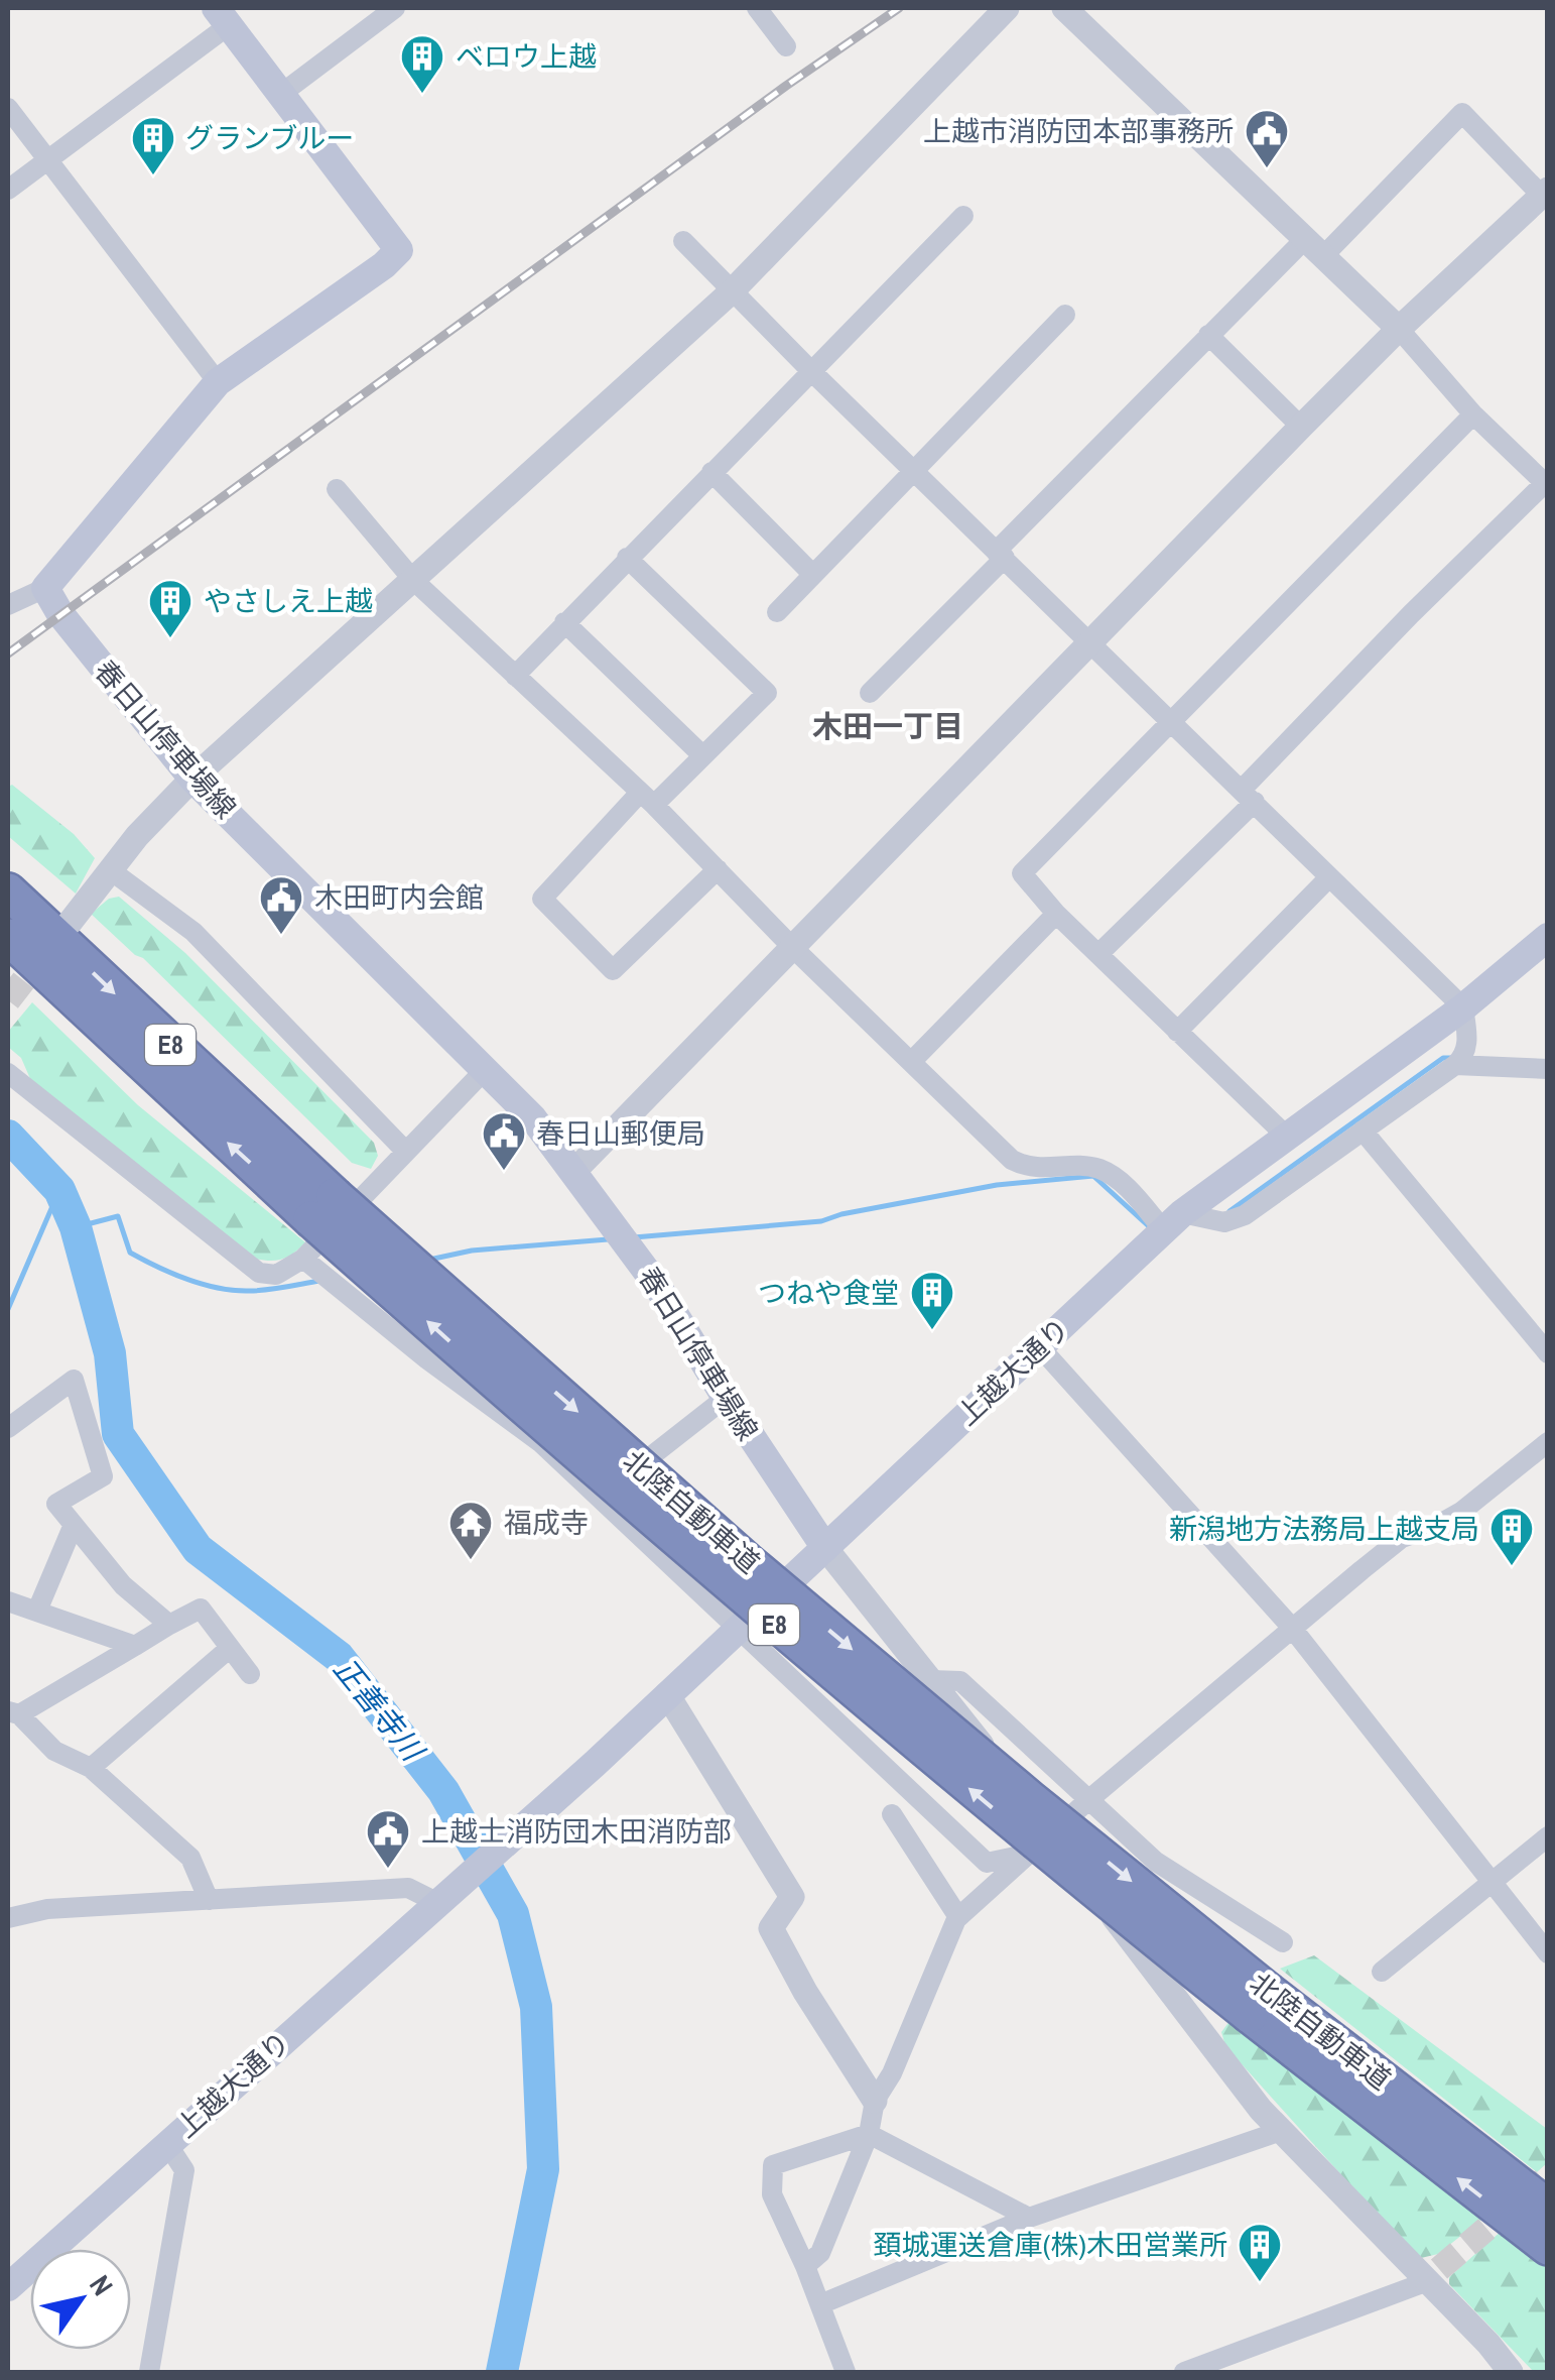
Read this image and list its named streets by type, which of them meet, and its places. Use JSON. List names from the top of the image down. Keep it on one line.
{"streets":{"highway":["E8","北陸自動車道"],"main road":["春日山停車場線","上越大通り"]},"crossings":[["春日山停車場線","上越大通り"]],"districts":["木田一丁目"],"water":["正善寺川"],"places":{"building":["ベロウ上越","グランブルー","やさしえ上越","つねや食堂","新潟地方法務局上越支局","頚城運送倉庫(株)木田営業所"],"public building":["上越市消防団本部事務所","木田町内会館","春日山郵便局","上越士消防団木田消防部"],"temple":["福成寺"]},"north":"top right"}
